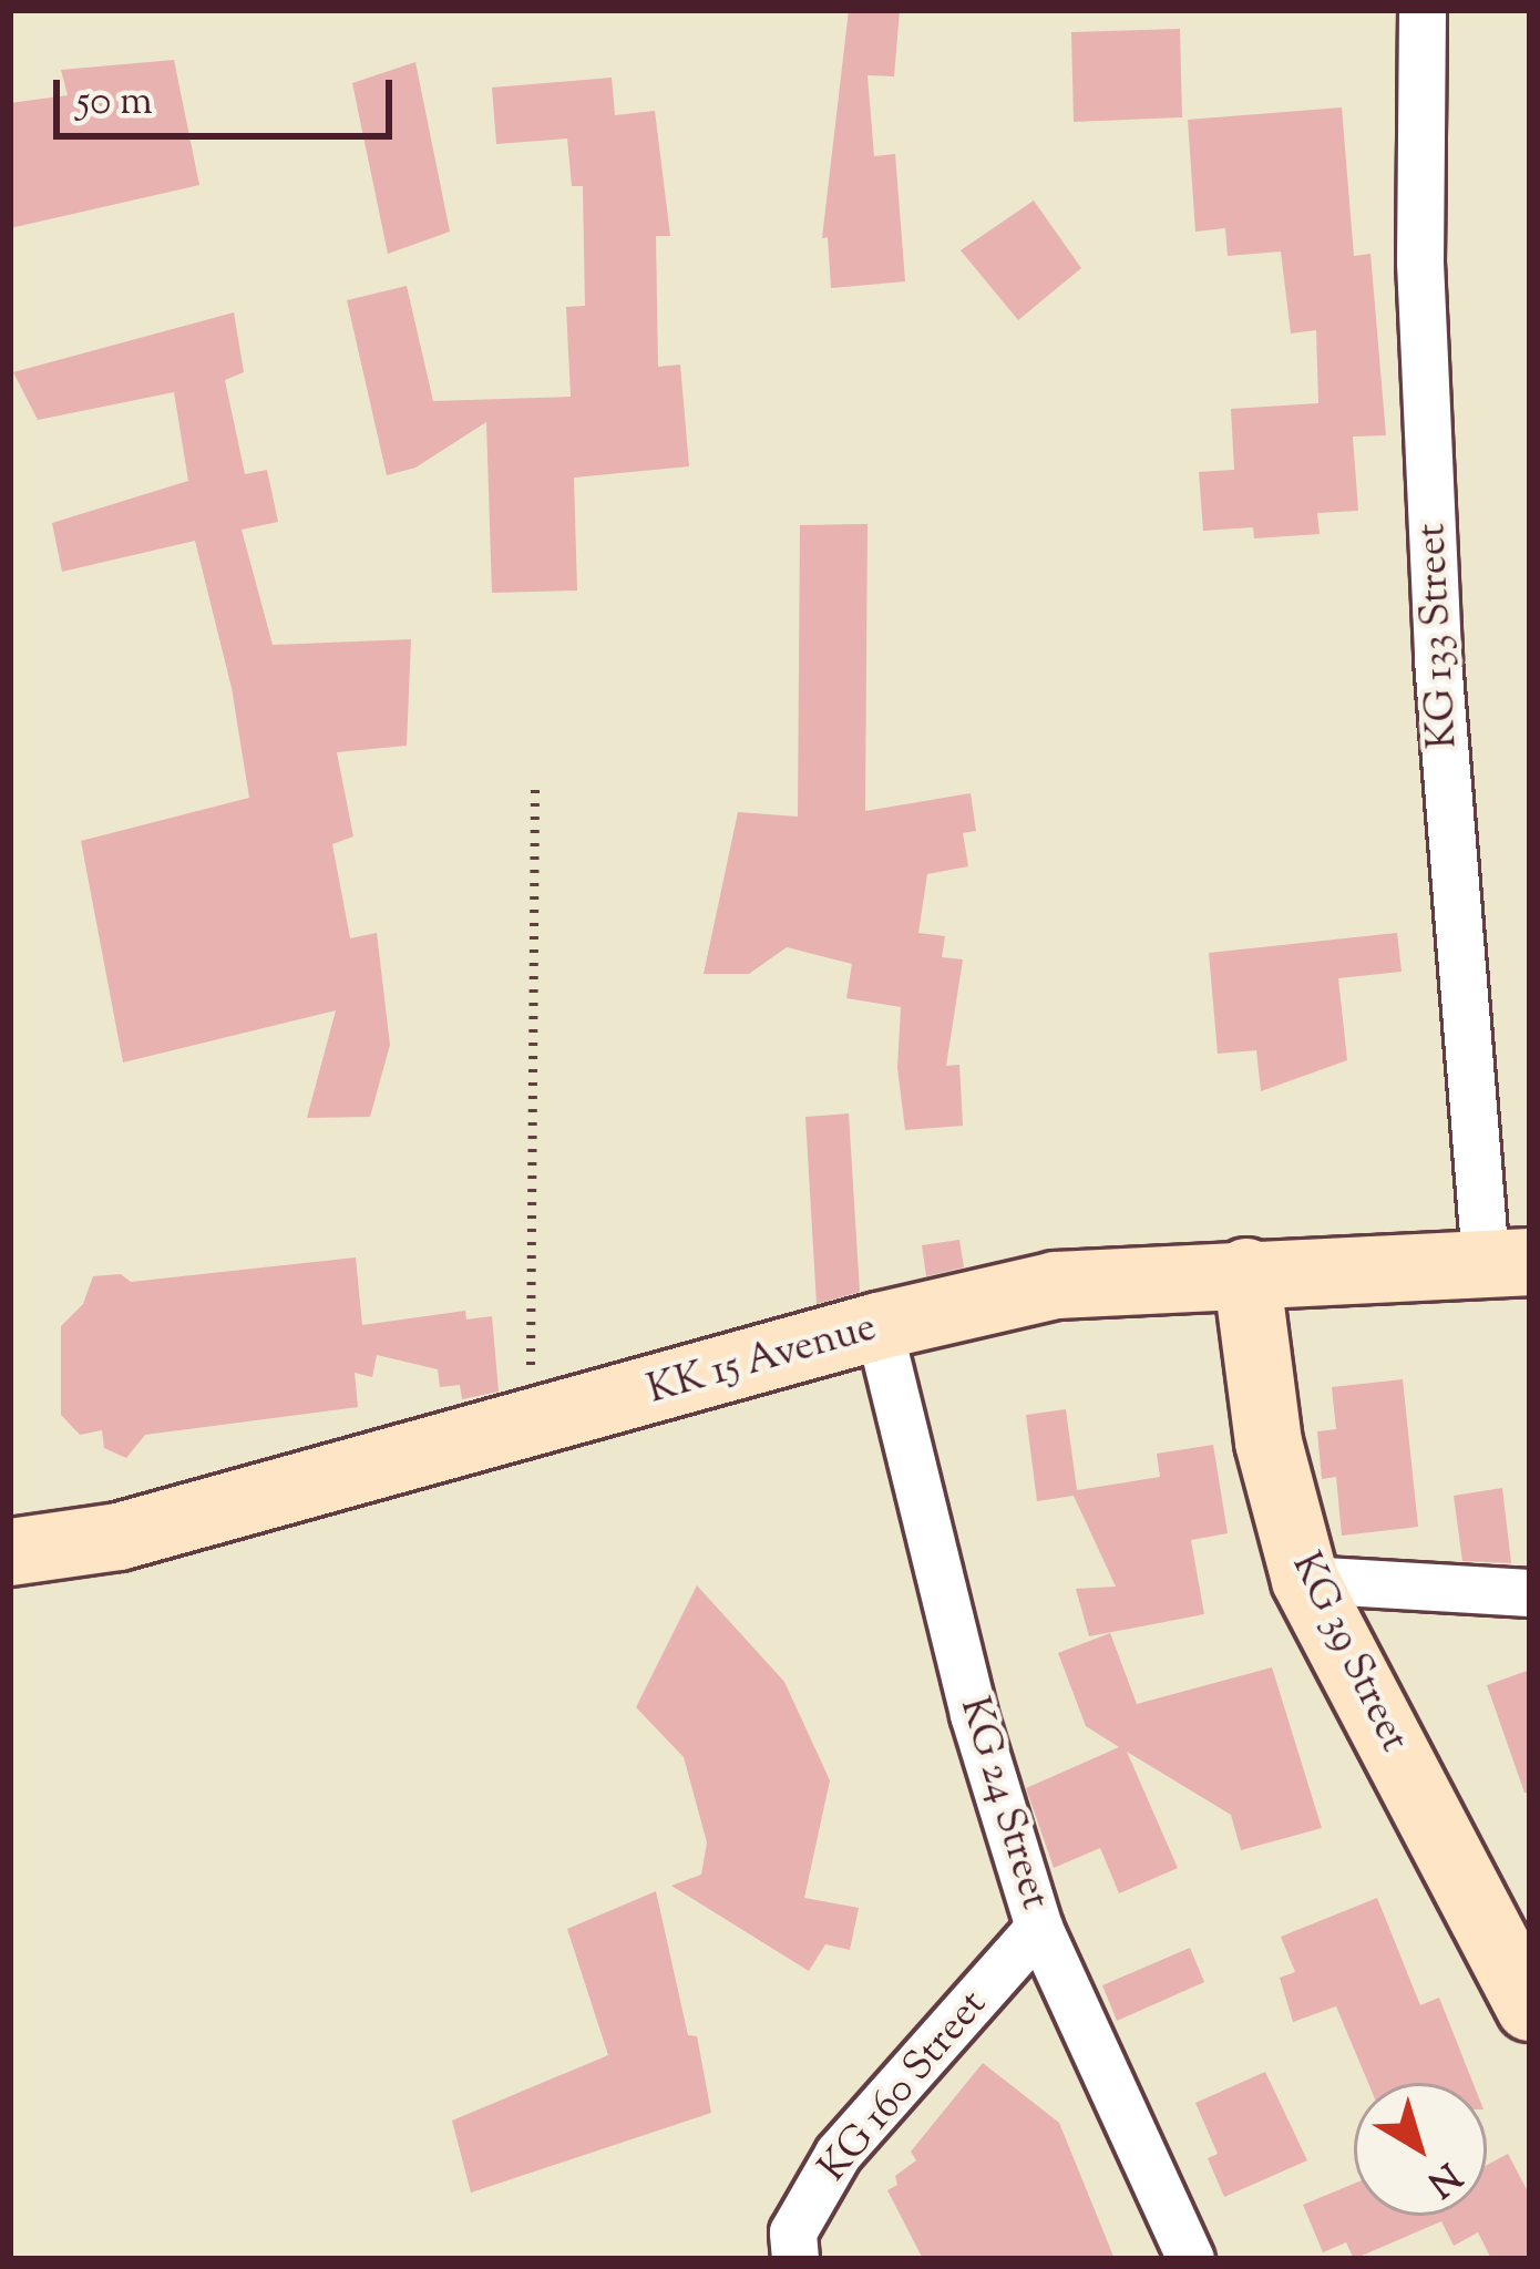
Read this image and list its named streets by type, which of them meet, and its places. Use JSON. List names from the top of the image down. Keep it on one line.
{"streets":{"street":["KG 133 Street","KK 15 Avenue","KG 39 Street","KG 24 Street","KG 160 Street"]},"crossings":[["KG 133 Street","KK 15 Avenue"],["KK 15 Avenue","KG 39 Street"],["KK 15 Avenue","KG 24 Street"],["KG 24 Street","KG 160 Street"]],"scale_bar":"50 m","north":"bottom right"}
